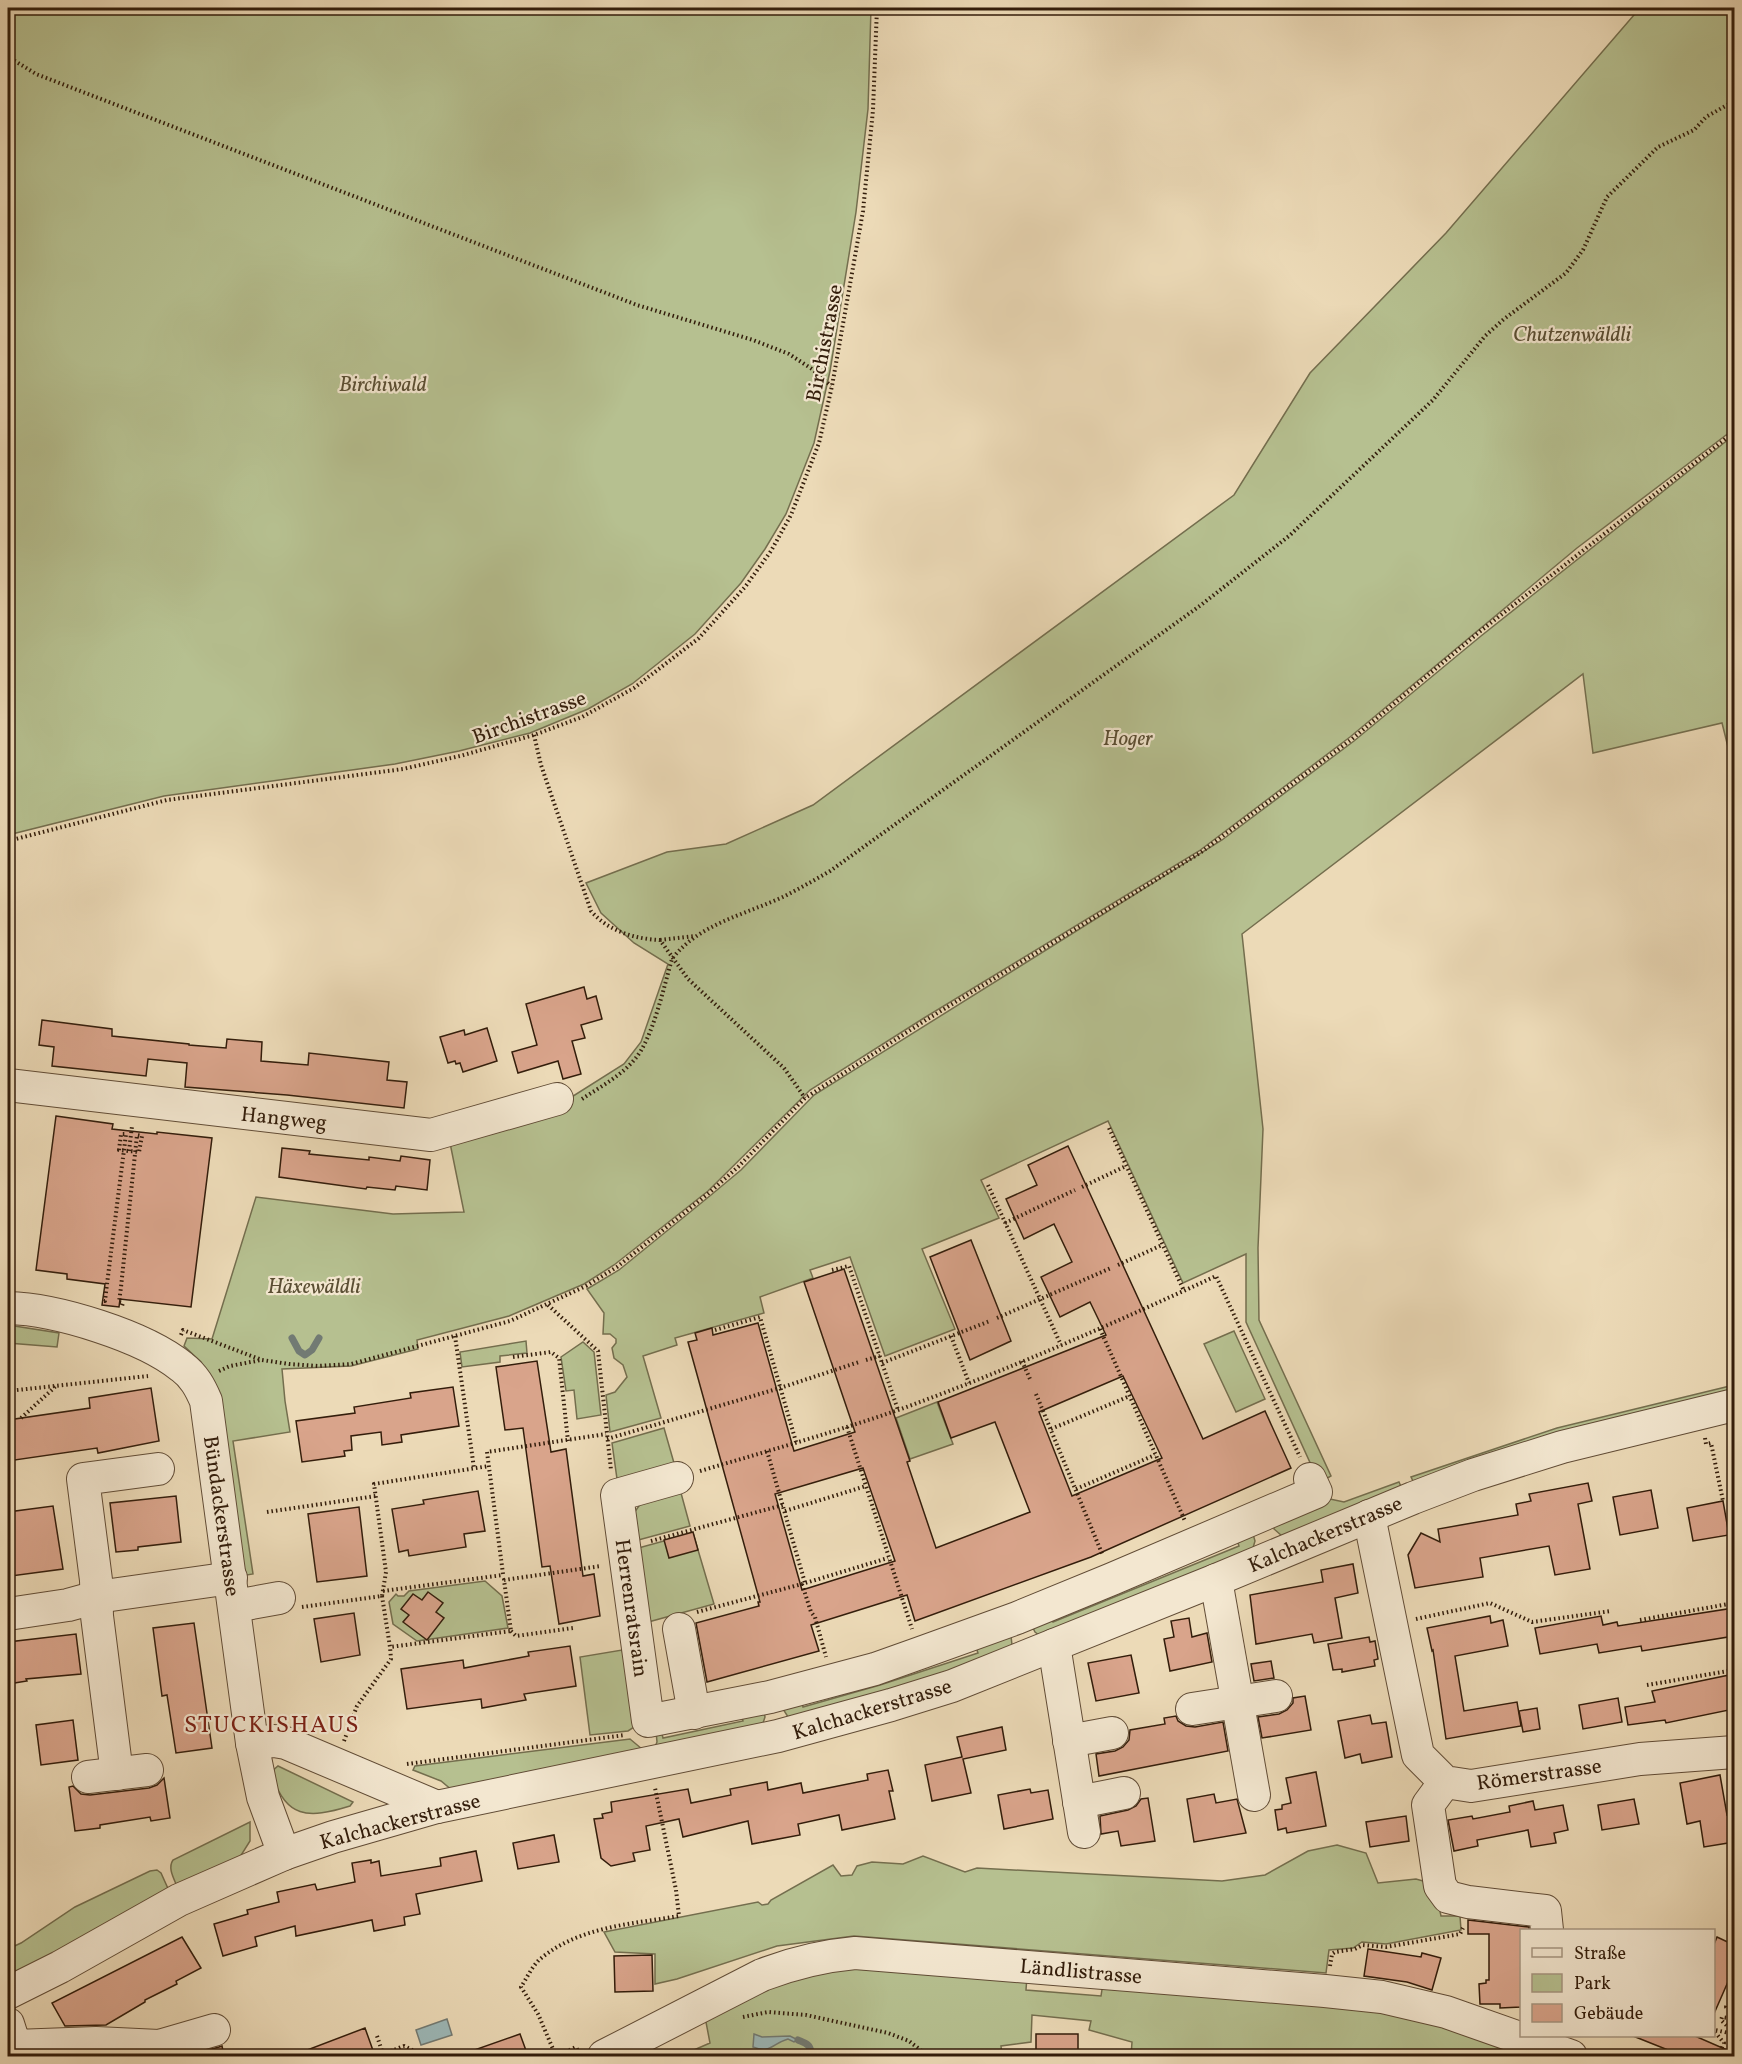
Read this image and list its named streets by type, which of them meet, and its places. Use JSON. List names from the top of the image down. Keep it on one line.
{"streets":{"street":["Hangweg","Bündackerstrasse","Kalchackerstrasse","Herrenratsrain","Römerstrasse","Ländlistrasse"],"path":["Birchistrasse"]},"crossings":[["Bündackerstrasse","Kalchackerstrasse"],["Kalchackerstrasse","Römerstrasse"]],"districts":["STUCKISHAUS"],"parks":["Chutzenwäldli","Birchiwald","Hoger","Häxewäldli"],"legend":["Straße","Park","Gebäude"]}
